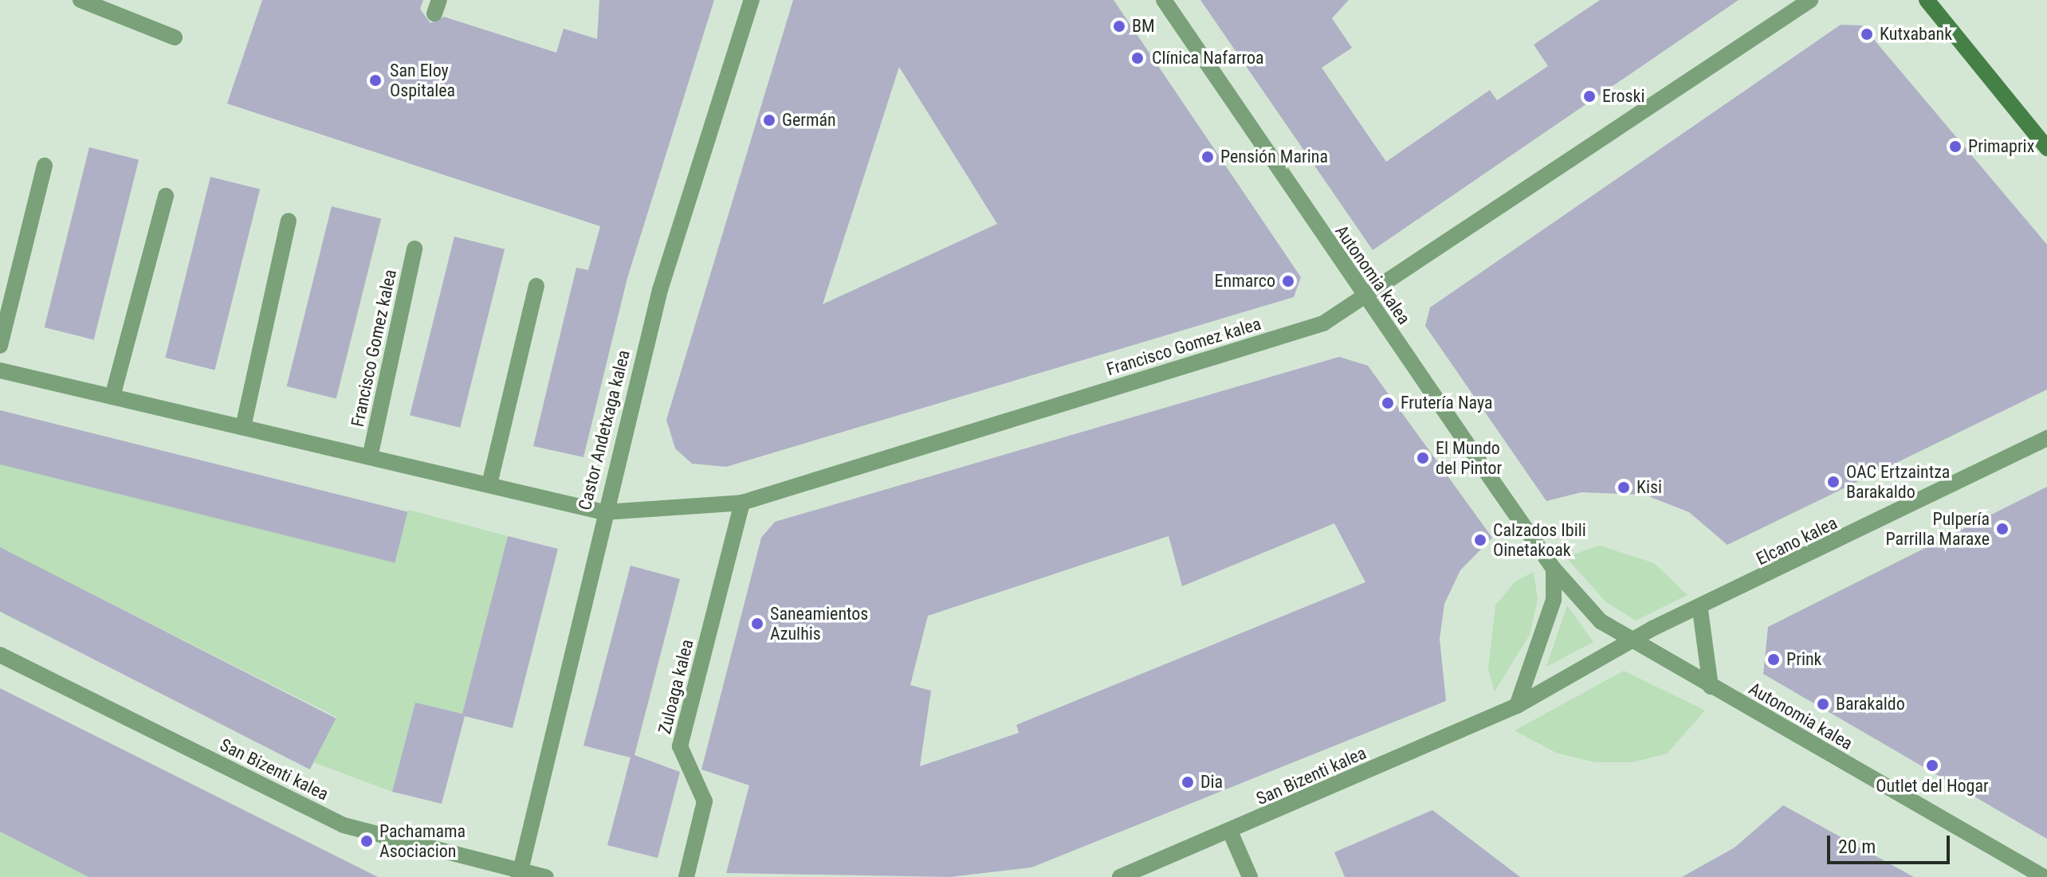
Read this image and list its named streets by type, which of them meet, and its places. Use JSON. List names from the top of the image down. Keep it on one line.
{"streets":{"street":["Autonomia kalea","Francisco Gomez kalea","Castor Andetxaga kalea","Elcano kalea","Zuloaga kalea","San Bizenti kalea"]},"crossings":[["Autonomia kalea","Francisco Gomez kalea"],["Autonomia kalea","Elcano kalea"],["Francisco Gomez kalea","Castor Andetxaga kalea"],["Francisco Gomez kalea","Zuloaga kalea"],["Castor Andetxaga kalea","San Bizenti kalea"],["Elcano kalea","San Bizenti kalea"]],"places":["BM","Kutxabank","Clínica Nafarroa","San Eloy Ospitalea","Eroski","Germán","Primaprix","Pensión Marina","Enmarco","Frutería Naya","El Mundo del Pintor","OAC Ertzaintza Barakaldo","Kisi","Pulpería Parrilla Maraxe","Calzados Ibili Oinetakoak","Saneamientos Azulhis","Prink","Barakaldo","Outlet del Hogar","Dia","Pachamama Asociacion"],"scale_bar":"20 m"}
